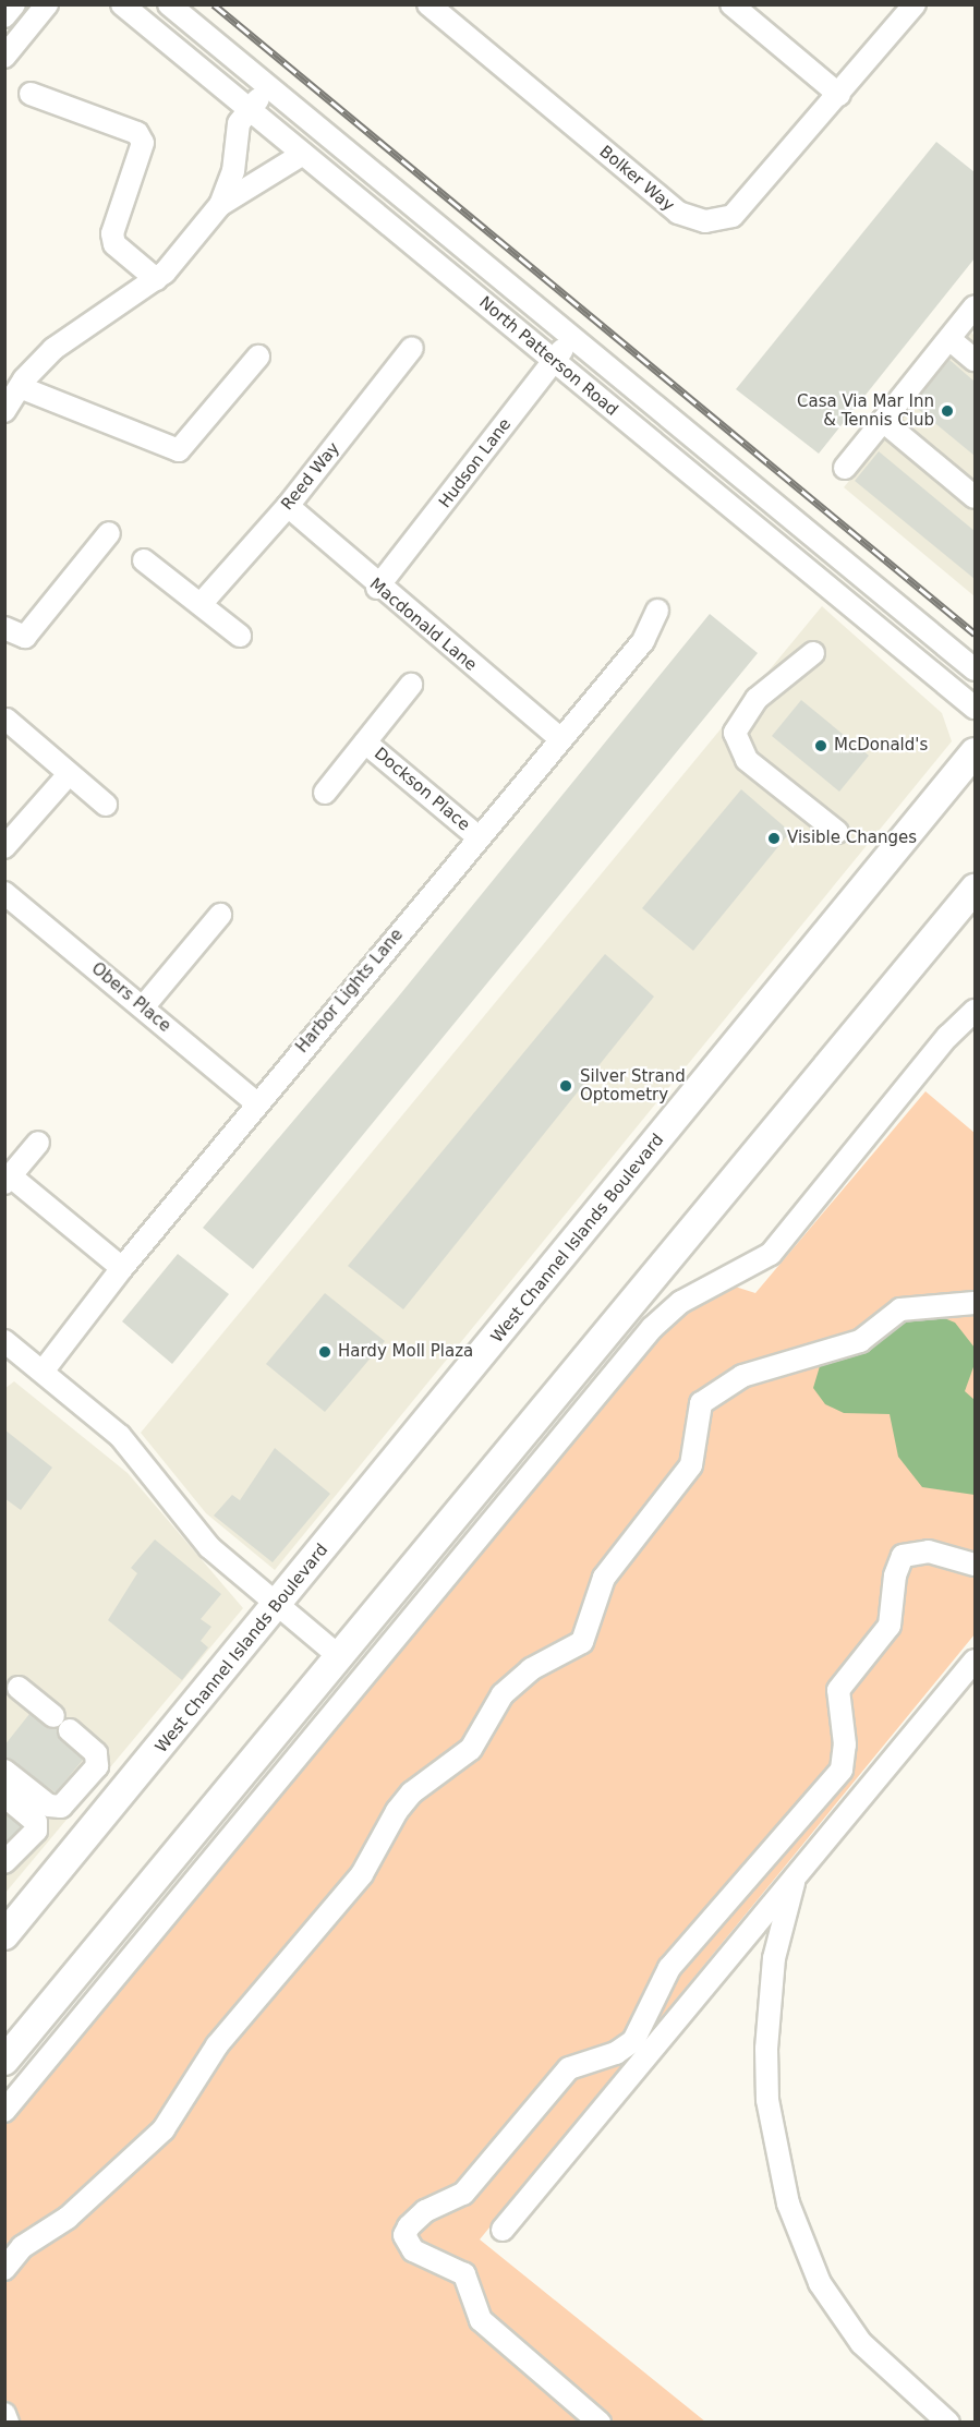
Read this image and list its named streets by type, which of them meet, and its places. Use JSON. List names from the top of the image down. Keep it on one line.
{"streets":{"main road":["West Channel Islands Boulevard"],"street":["Bolker Way","North Patterson Road","Hudson Lane","Reed Way","Macdonald Lane","Dockson Place","Harbor Lights Lane","Obers Place"]},"crossings":[["North Patterson Road","Hudson Lane"],["Hudson Lane","Macdonald Lane"],["Reed Way","Macdonald Lane"],["Macdonald Lane","Harbor Lights Lane"],["Dockson Place","Harbor Lights Lane"],["Harbor Lights Lane","Obers Place"]],"places":["Casa Via Mar Inn & Tennis Club","McDonald's","Visible Changes","Silver Strand Optometry","Hardy Moll Plaza"]}
